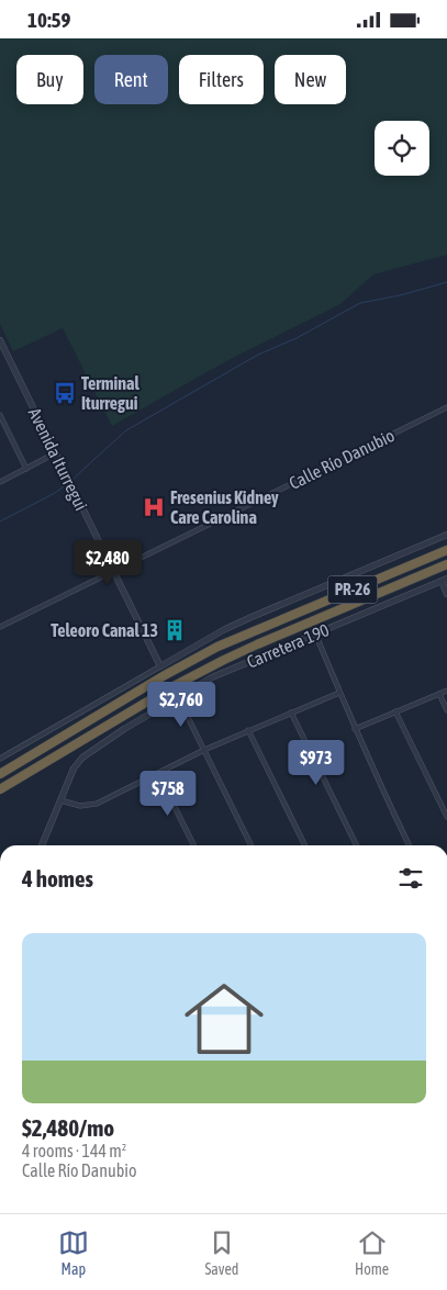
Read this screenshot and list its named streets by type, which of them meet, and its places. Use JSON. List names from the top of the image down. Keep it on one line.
{"streets":{"highway":["PR-26"],"street":["Avenida Iturregui","Calle Río Danubio","Carretera 190"]},"crossings":[["Avenida Iturregui","Calle Río Danubio"]],"places":{"bus stop":["Terminal Iturregui"],"hospital":["Fresenius Kidney Care Carolina"],"building":["Teleoro Canal 13"]},"page":{"status":"10:59","chip":["Buy","Rent","Filters","New"],"price":["$2,480","$2,760","$973","$758"],"heading":"4 homes","list":[{"name":"$2,480/mo","note":"4 rooms · 144 m² · Calle Río Danubio"}],"tabs":["Map","Saved","Home"]}}
